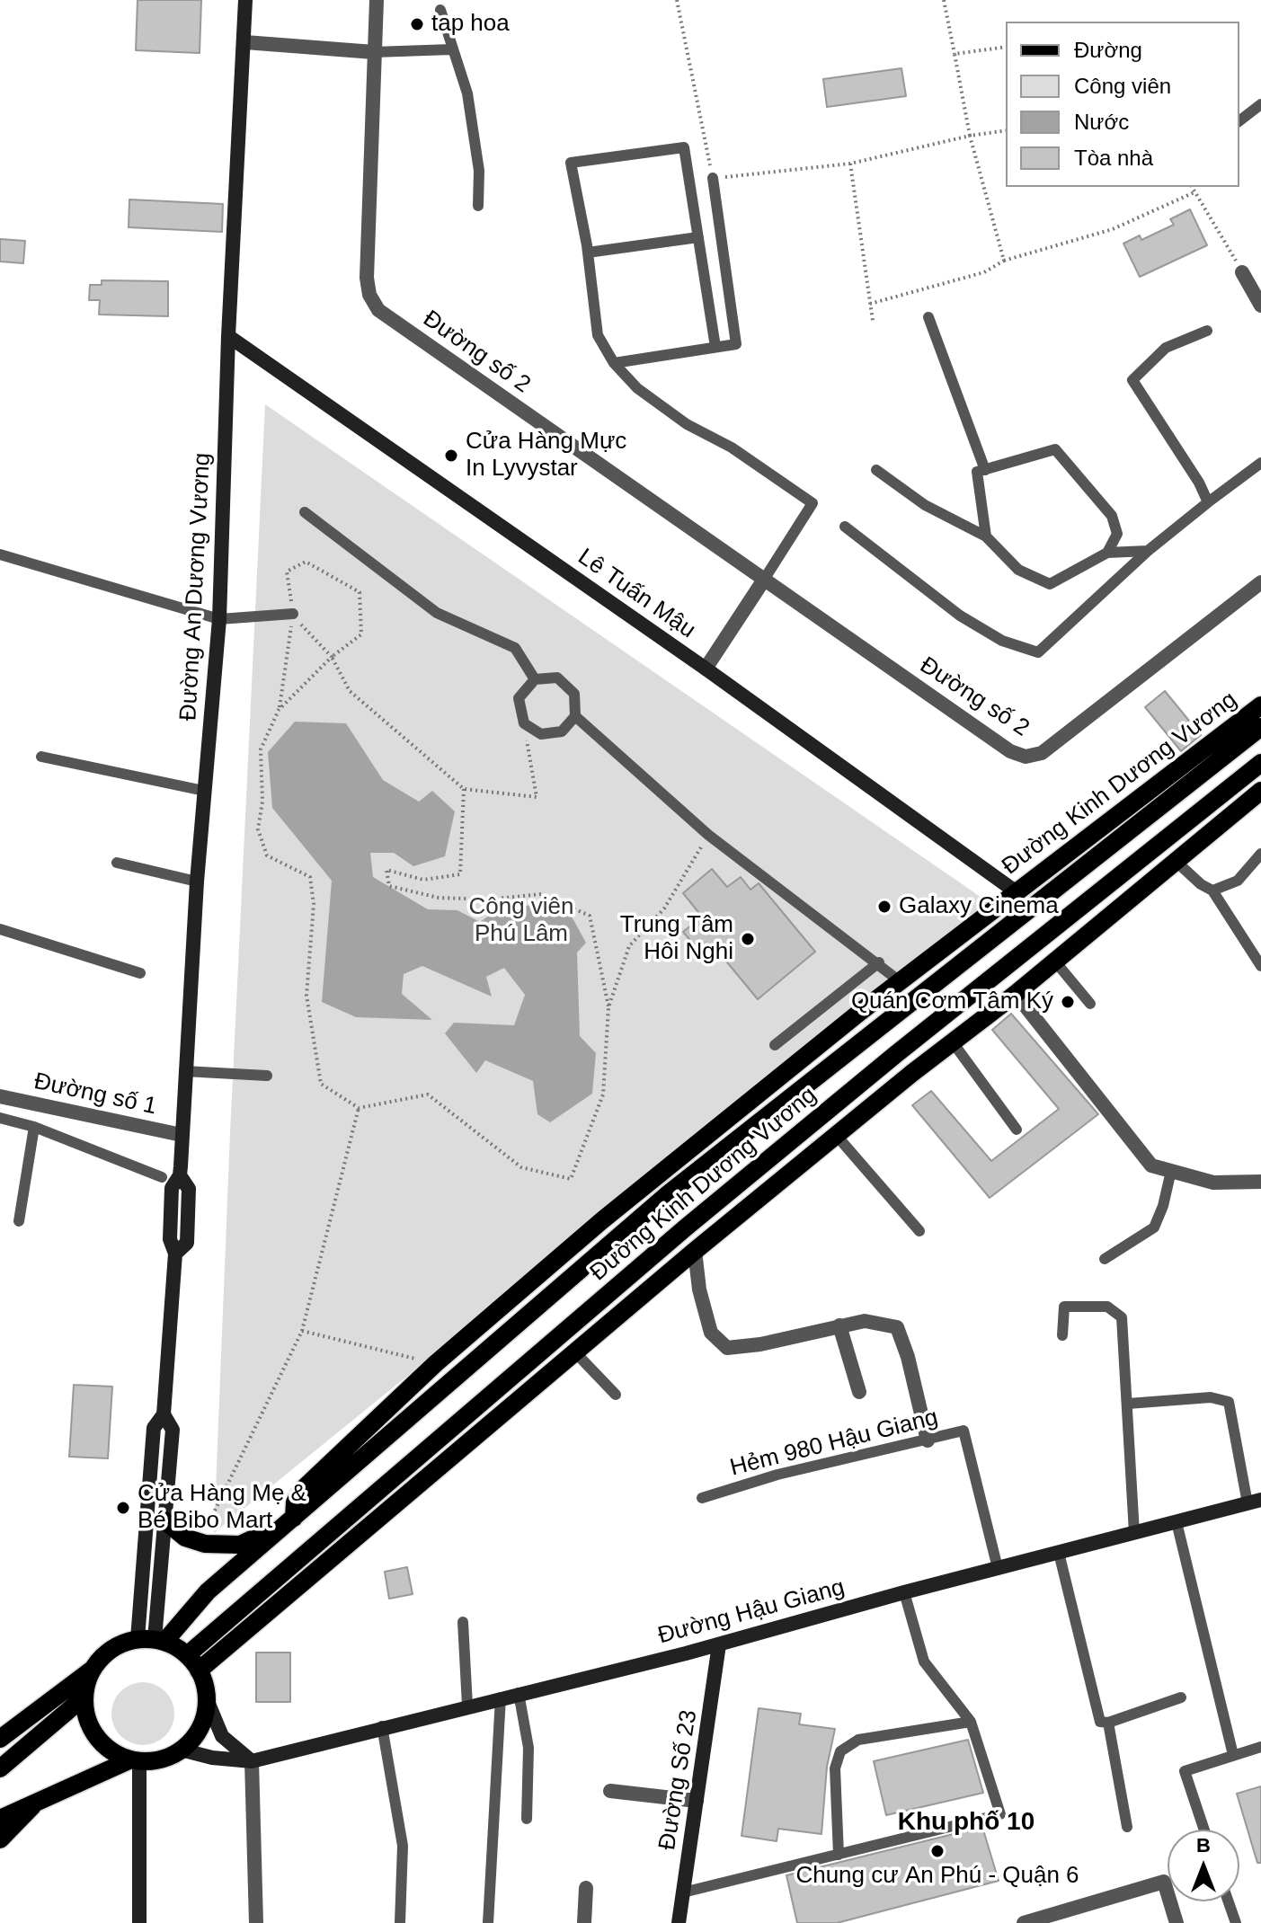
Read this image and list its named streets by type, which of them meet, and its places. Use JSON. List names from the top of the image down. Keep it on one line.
{"streets":{"main road":["Đường An Dương Vương","Lê Tuấn Mậu","Đường Kinh Dương Vương","Đường Hậu Giang","Đường Số 23"],"street":["Đường số 2","Đường số 1"],"lane":["Hẻm 980 Hậu Giang"]},"crossings":[["Đường An Dương Vương","Lê Tuấn Mậu"],["Đường An Dương Vương","Đường Kinh Dương Vương"],["Đường An Dương Vương","Đường số 1"],["Đường An Dương Vương","Đường Hậu Giang"],["Lê Tuấn Mậu","Đường Kinh Dương Vương"],["Đường Kinh Dương Vương","Đường Hậu Giang"],["Hẻm 980 Hậu Giang","Đường Hậu Giang"],["Đường Hậu Giang","Đường Số 23"]],"districts":["Khu phố 10"],"parks":["Công viên Phú Lâm"],"places":["tap hoa","Cửa Hàng Mực In Lyvystar","Galaxy Cinema","Trung Tâm Hôi Nghi","Quán Cơm Tâm Ký","Cửa Hàng Mẹ & Bé Bibo Mart","Chung cư An Phú - Quận 6"],"legend":["Đường","Công viên","Nước","Tòa nhà"],"north":"top"}
